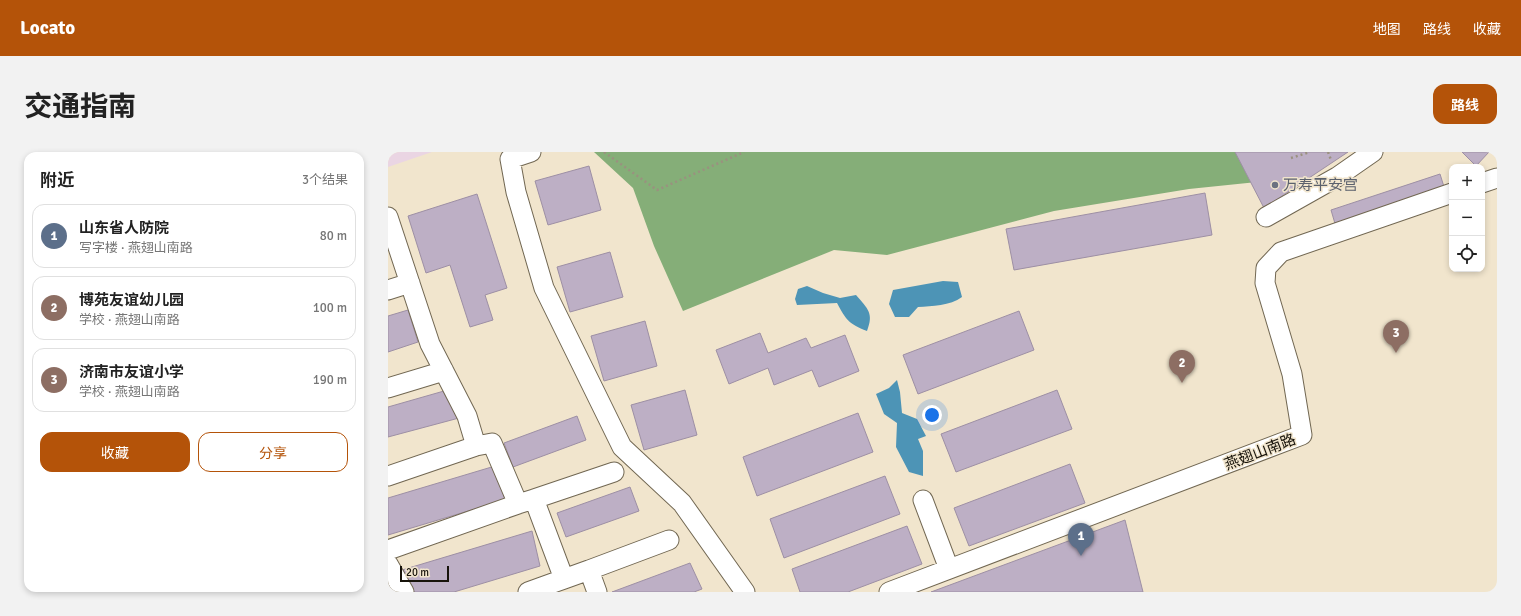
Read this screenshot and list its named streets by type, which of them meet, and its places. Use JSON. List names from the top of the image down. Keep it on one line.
{"streets":{"street":["燕翅山南路"]},"places":["万寿平安宫"],"scale_bar":"20 m","page":{"header":"Locato","nav":["地图","路线","收藏"],"title":"交通指南","buttons":["路线",["收藏","分享"]],"heading":["附近","3个结果"],"map_buttons":["+","−"],"list":[{"mark":"1","name":"山东省人防院","note":"写字楼 · 燕翅山南路","value":"80 m"},{"mark":"2","name":"博苑友谊幼儿园","note":"学校 · 燕翅山南路","value":"100 m"},{"mark":"3","name":"济南市友谊小学","note":"学校 · 燕翅山南路","value":"190 m"}],"pins":["3","2","1"],"scale":"20 m"}}
